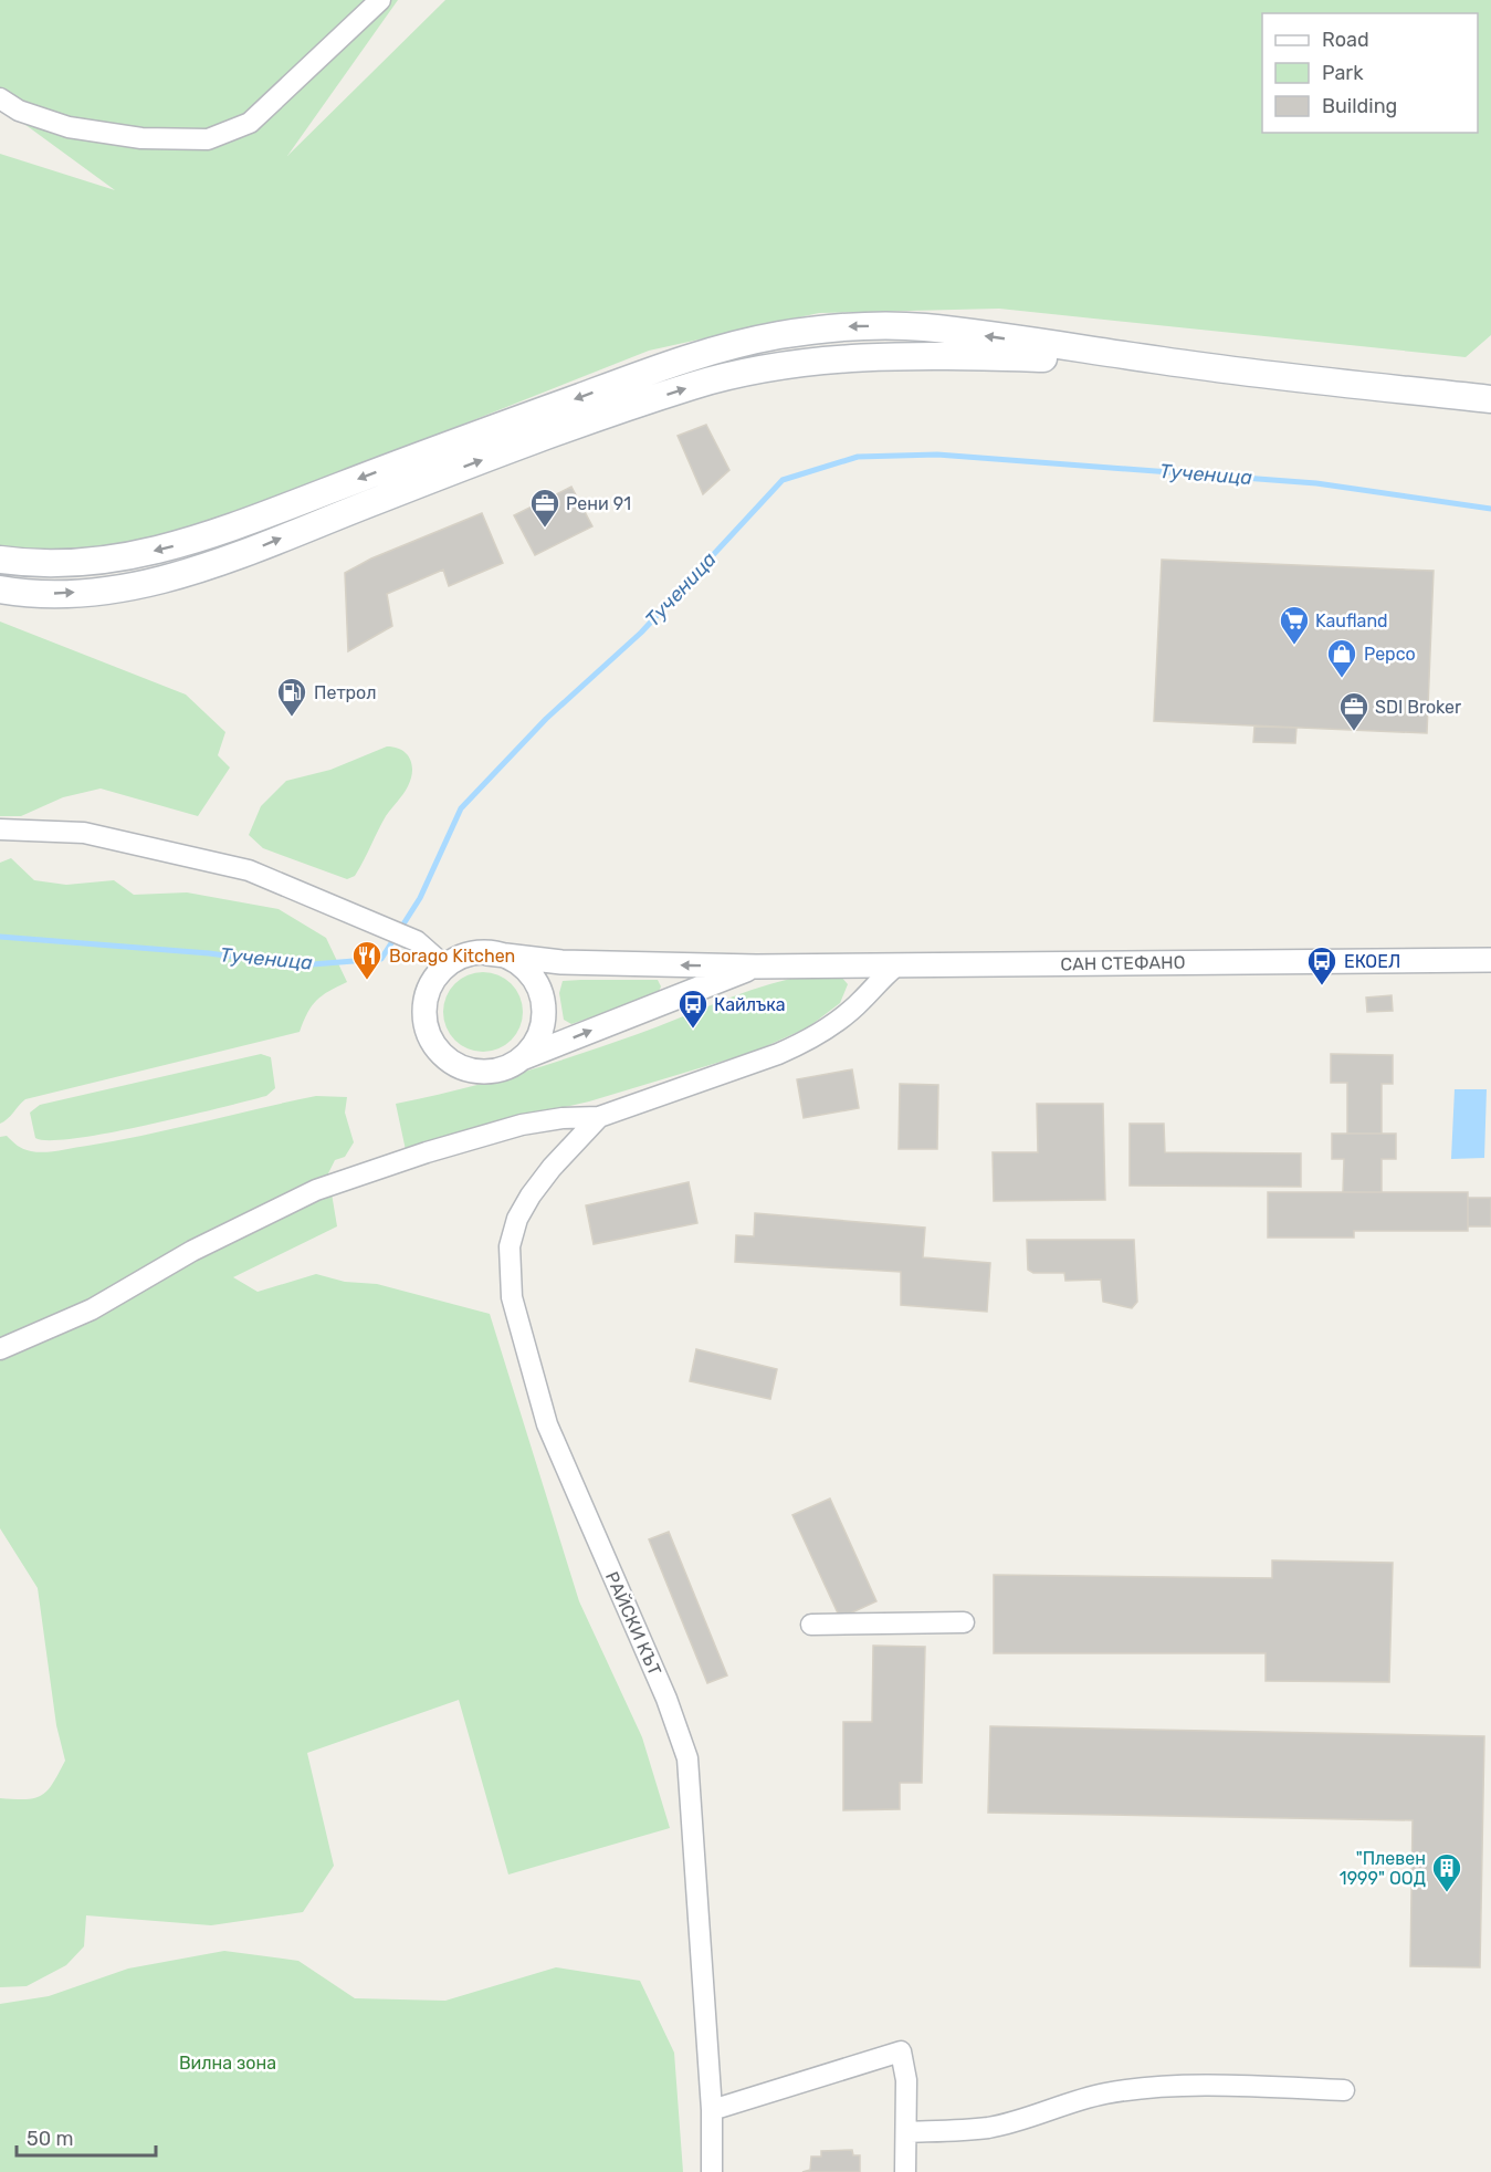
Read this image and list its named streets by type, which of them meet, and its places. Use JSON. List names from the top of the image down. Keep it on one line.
{"streets":{"street":["САН СТЕФАНО","РАЙСКИ КЪТ"]},"water":["Тученица"],"parks":["Вилна зона"],"places":{"office":["Рени 91","SDI Broker"],"supermarket":["Kaufland"],"shop":["Pepco"],"fuel station":["Петрол"],"restaurant":["Borago Kitchen"],"bus stop":["ЕКОЕЛ","Кайлъка"],"building":["\"Плевен 1999\" ООД"]},"legend":["Road","Park","Building"],"scale_bar":"50 m"}
